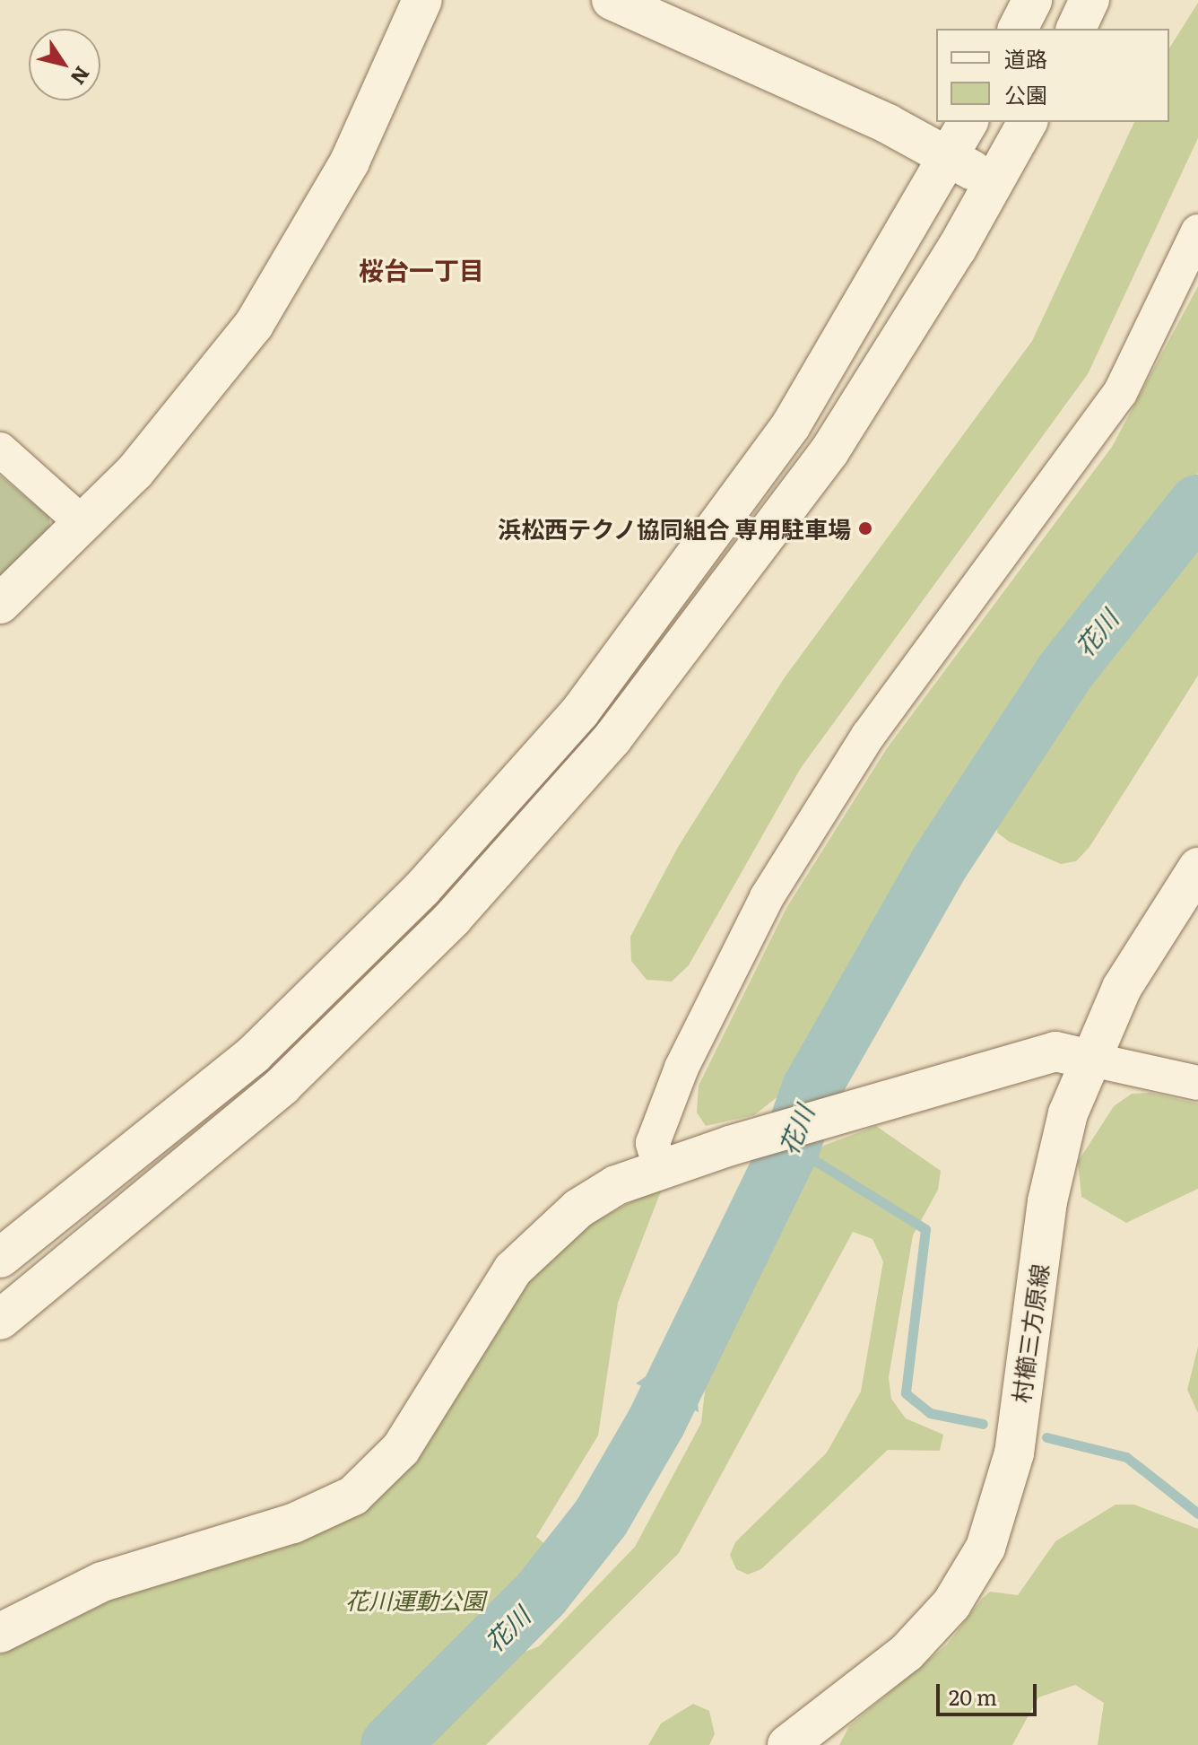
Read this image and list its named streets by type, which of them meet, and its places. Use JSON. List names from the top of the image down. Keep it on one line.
{"streets":{"street":["村櫛三方原線"]},"districts":["桜台一丁目"],"water":["花川"],"parks":["花川運動公園"],"places":["浜松西テクノ協同組合 専用駐車場"],"legend":["道路","公園"],"scale_bar":"20 m","north":"bottom right"}
